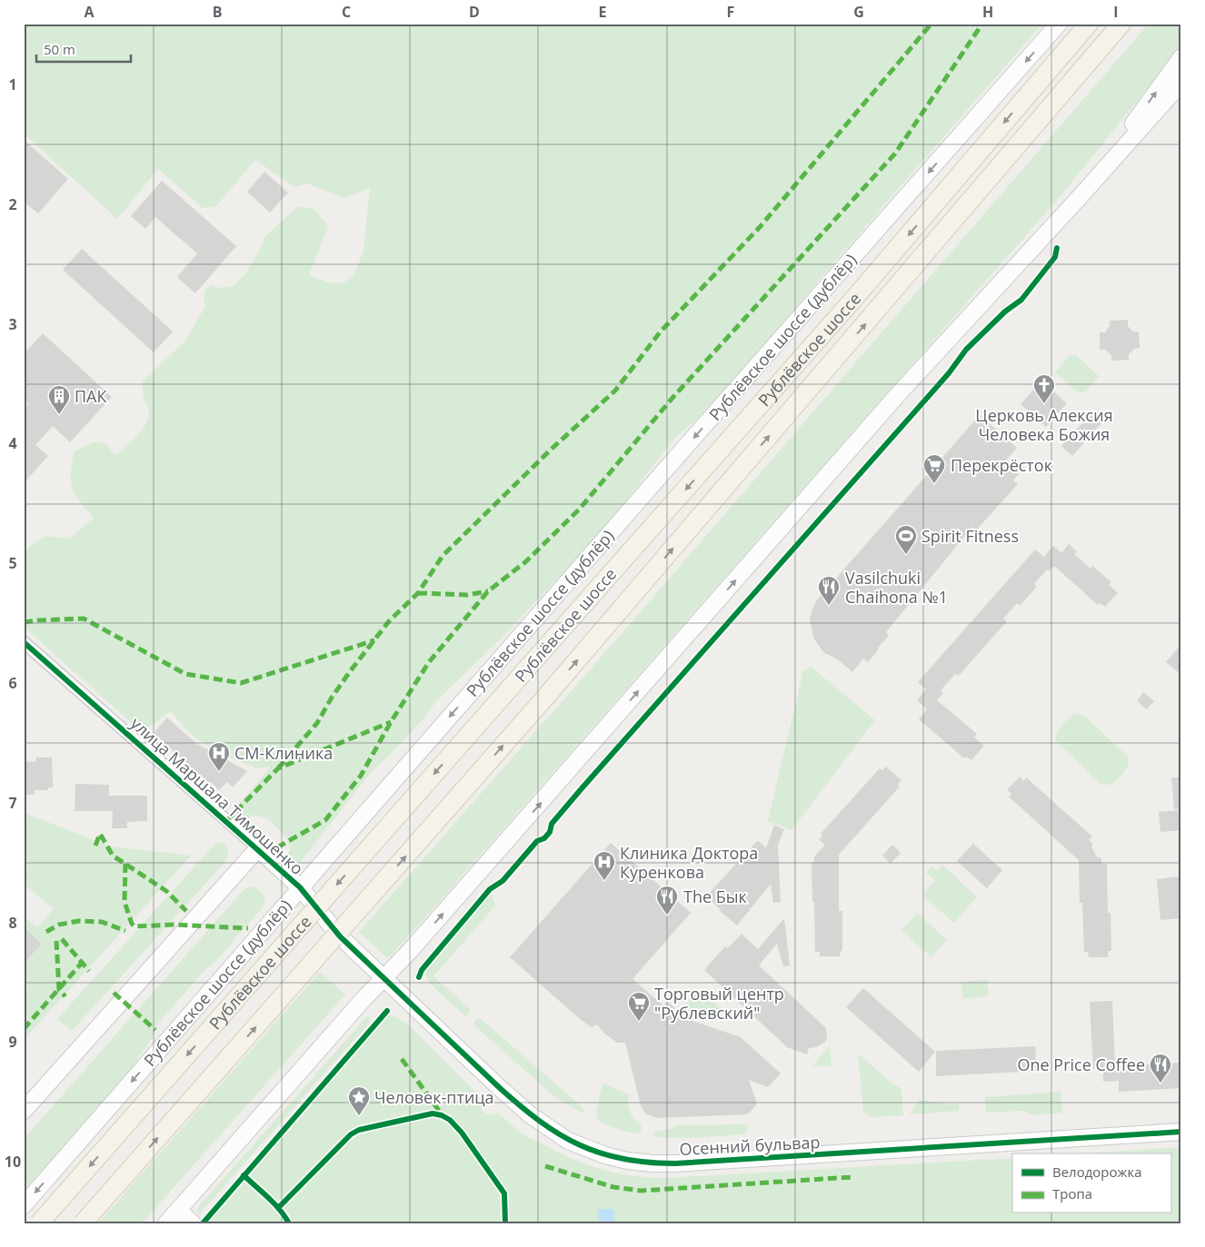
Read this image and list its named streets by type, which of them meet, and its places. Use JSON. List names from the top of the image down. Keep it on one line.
{"streets":{"main road":["Рублёвское шоссе (дублёр)","Рублёвское шоссе","улица Маршала Тимошенко","Осенний бульвар"]},"crossings":[["Рублёвское шоссе (дублёр)","улица Маршала Тимошенко"],["улица Маршала Тимошенко","Осенний бульвар"]],"places":{"church":["Церковь Алексия Человека Божия"],"building":["ПАК"],"supermarket":["Перекрёсток","Торговый центр \"Рублевский\""],"sports":["Spirit Fitness"],"restaurant":["Vasilchuki Chaihona №1","The Бык","One Price Coffee"],"hospital":["СМ-Клиника","Клиника Доктора Куренкова"],"place":["Человек-птица"]},"legend":["Велодорожка","Тропа"],"scale_bar":"50 m","grid":{"columns":["A","B","C","D","E","F","G","H","I"],"rows":["1","2","3","4","5","6","7","8","9","10"]}}
